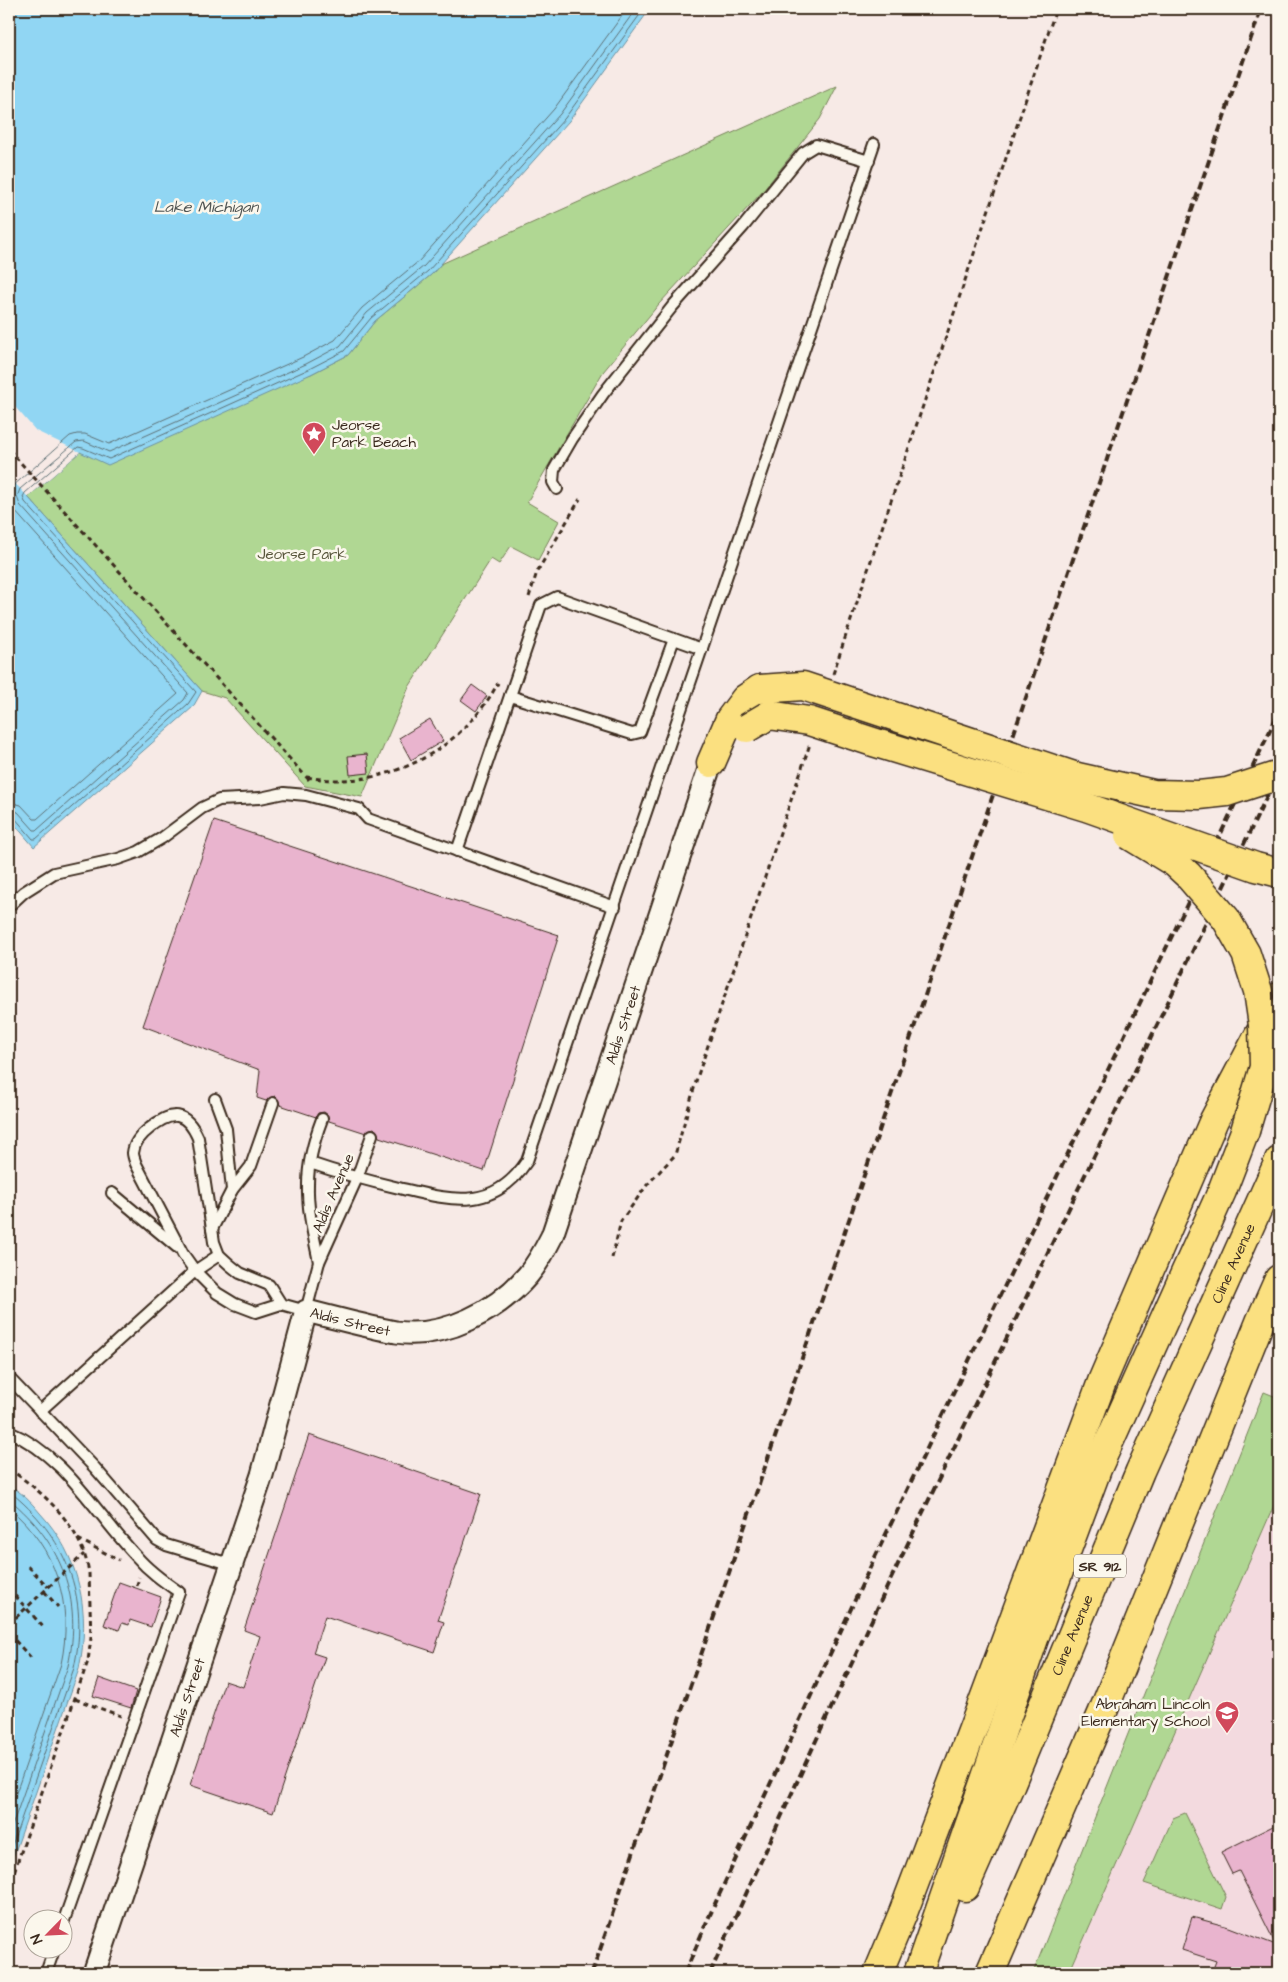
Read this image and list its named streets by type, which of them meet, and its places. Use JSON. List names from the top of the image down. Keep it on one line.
{"streets":{"highway":["Cline Avenue","SR 912"],"street":["Aldis Street"],"lane":["Aldis Avenue"]},"crossings":[["Aldis Street","Aldis Avenue"]],"water":["Lake Michigan"],"parks":["Jeorse Park"],"places":{"place":["Jeorse Park Beach"],"school or university":["Abraham Lincoln Elementary School"]},"north":"bottom left"}
